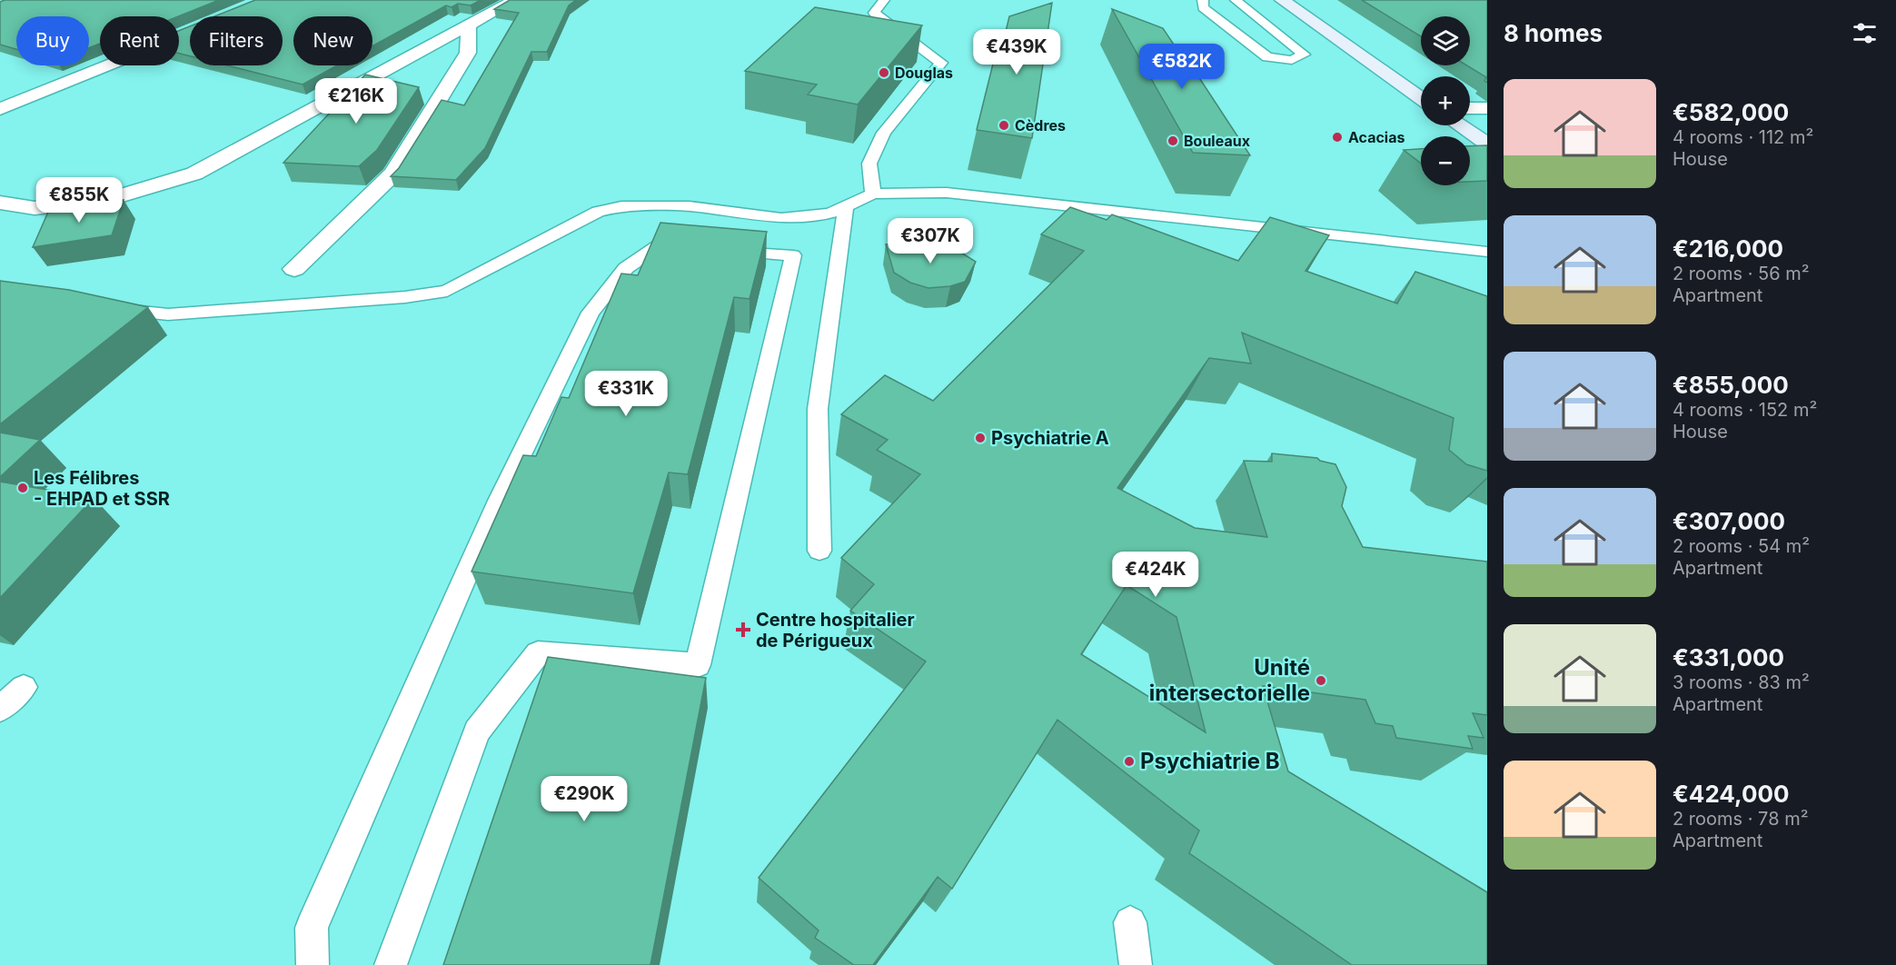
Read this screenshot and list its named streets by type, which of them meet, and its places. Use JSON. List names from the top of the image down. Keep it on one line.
{"places":{"other":["Douglas","Cèdres","Acacias","Bouleaux","Psychiatrie A","Les Félibres - EHPAD et SSR","Unité intersectorielle","Psychiatrie B"],"health":["Centre hospitalier de Périgueux"]},"page":{"heading":"8 homes","map_buttons":["+","−"],"chip":["Buy","Rent","Filters","New"],"price":["€439K","€582K","€216K","€855K","€307K","€331K","€424K","€290K"],"list":[{"name":"€582,000","note":"4 rooms · 112 m² · House"},{"name":"€216,000","note":"2 rooms · 56 m² · Apartment"},{"name":"€855,000","note":"4 rooms · 152 m² · House"},{"name":"€307,000","note":"2 rooms · 54 m² · Apartment"},{"name":"€331,000","note":"3 rooms · 83 m² · Apartment"},{"name":"€424,000","note":"2 rooms · 78 m² · Apartment"}]}}
